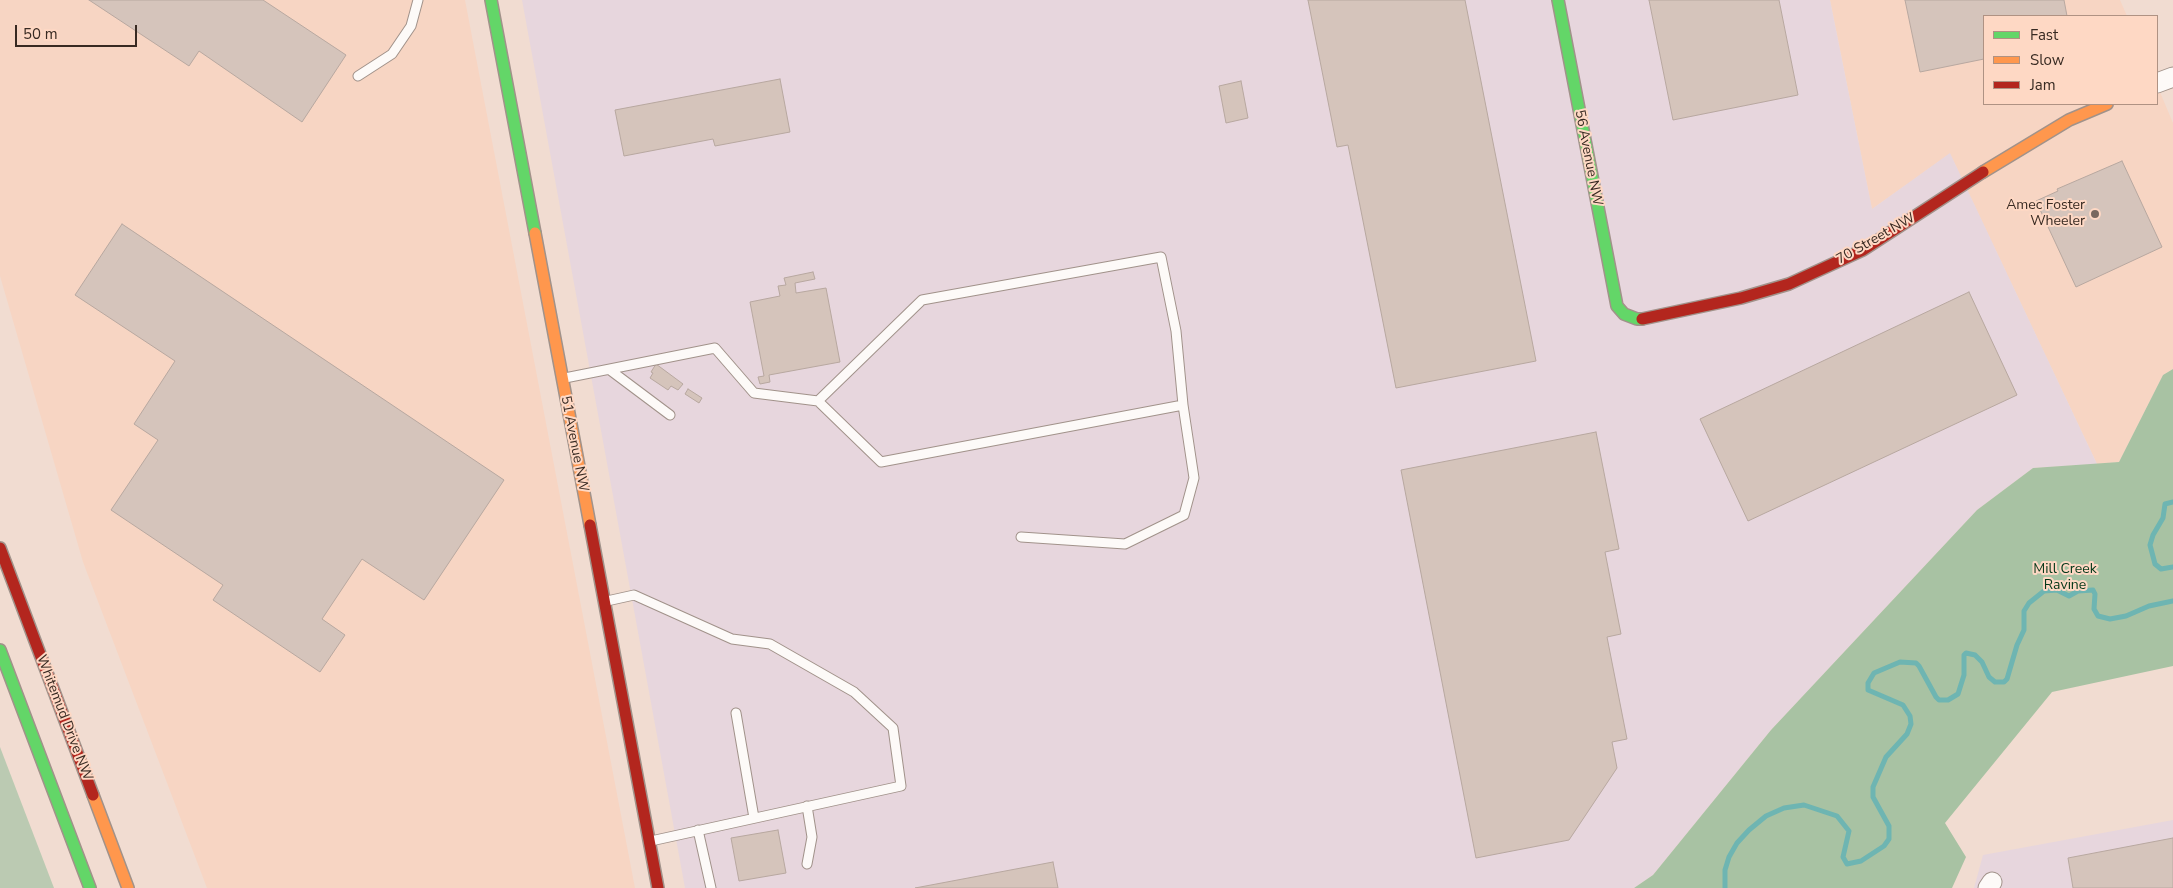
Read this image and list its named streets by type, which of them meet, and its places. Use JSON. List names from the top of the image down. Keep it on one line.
{"streets":{"main road":["56 Avenue NW","70 Street NW","51 Avenue NW","Whitemud Drive NW"]},"crossings":[["56 Avenue NW","70 Street NW"]],"parks":["Mill Creek Ravine"],"places":["Amec Foster Wheeler"],"legend":["Fast","Slow","Jam"],"scale_bar":"50 m"}
